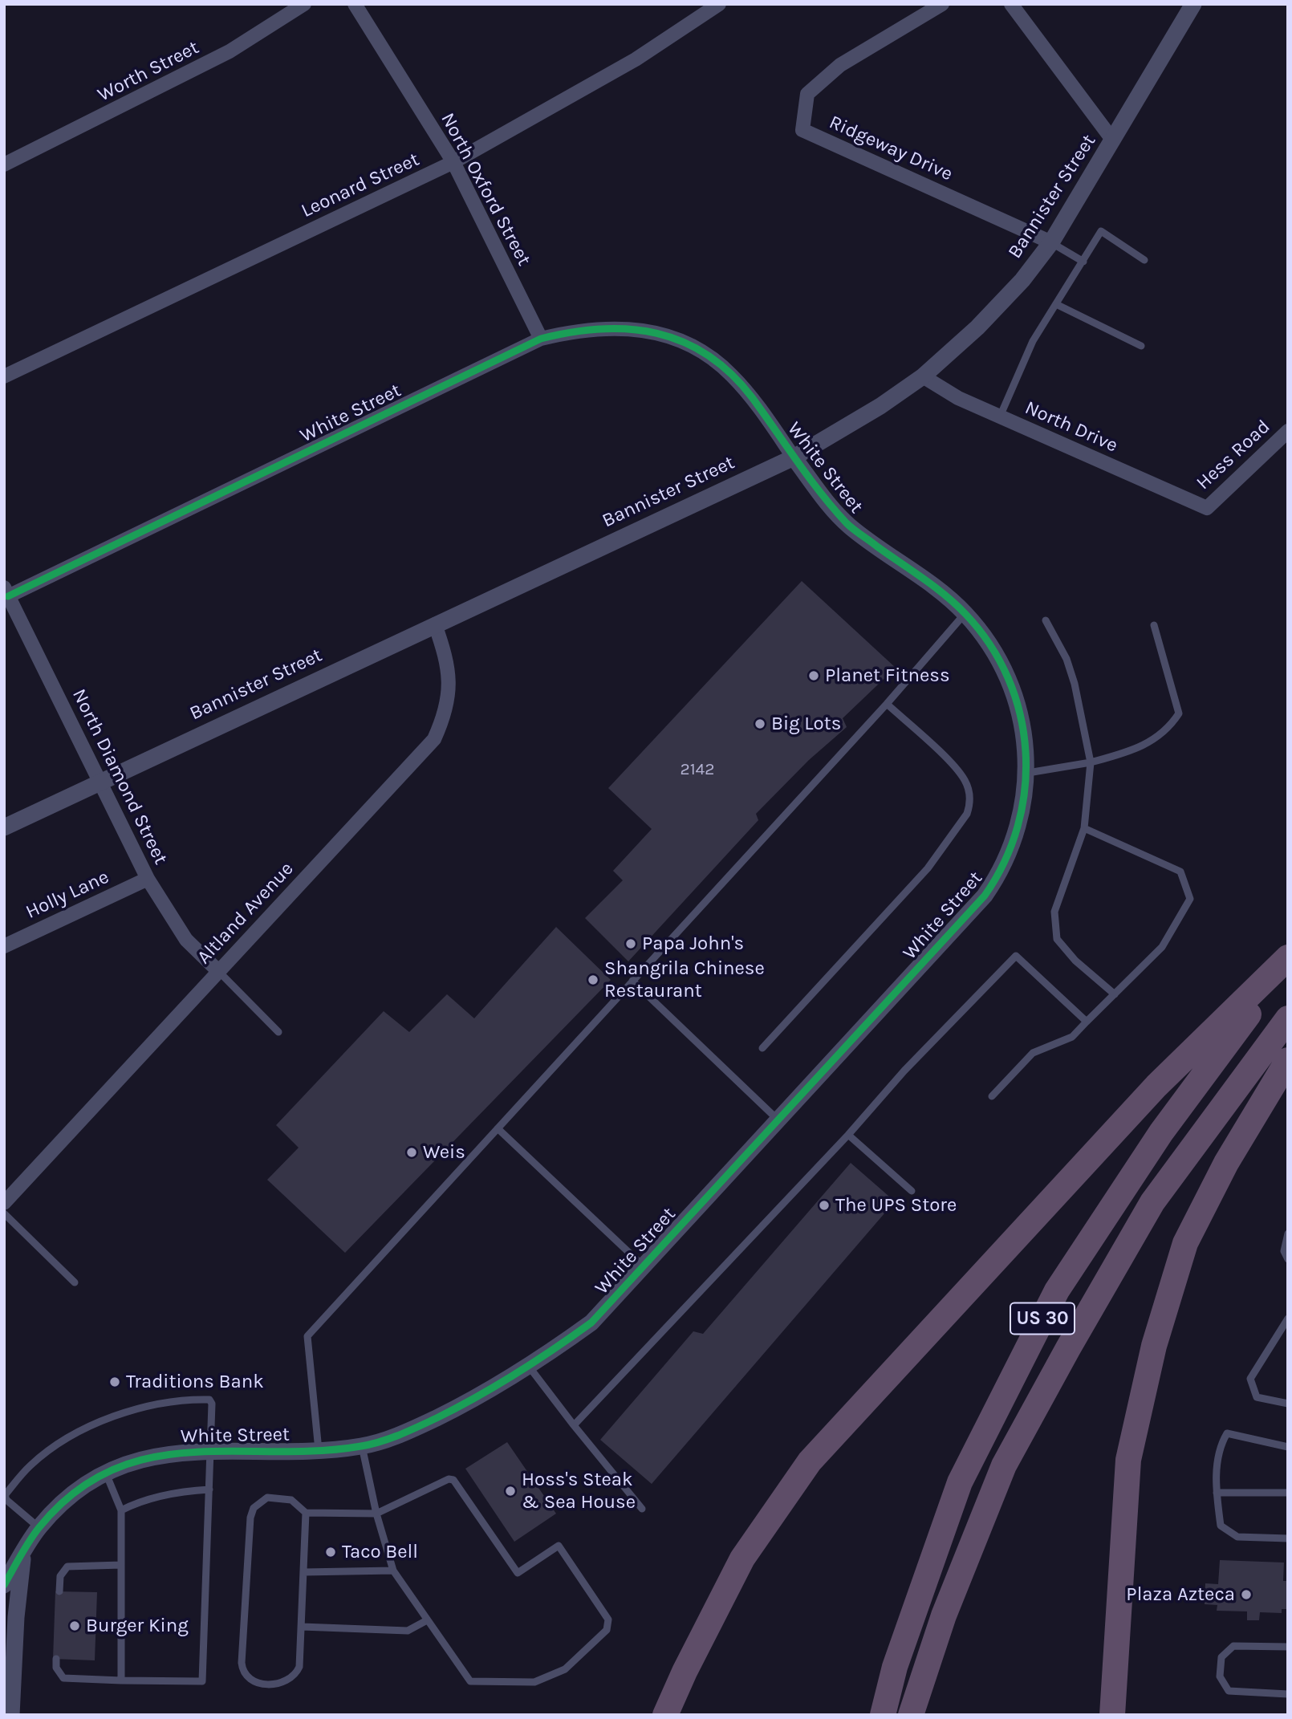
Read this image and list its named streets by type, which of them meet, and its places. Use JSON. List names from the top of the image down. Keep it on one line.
{"streets":{"highway":["US 30"],"street":["Worth Street","Ridgeway Drive","Leonard Street","North Oxford Street","Bannister Street","White Street","North Drive","Hess Road","North Diamond Street","Holly Lane","Altland Avenue"]},"crossings":[["Ridgeway Drive","Bannister Street"],["Leonard Street","North Oxford Street"],["North Oxford Street","White Street"],["Bannister Street","White Street"],["Bannister Street","North Drive"],["Bannister Street","North Diamond Street"],["Bannister Street","Altland Avenue"],["White Street","North Diamond Street"],["North Drive","Hess Road"],["North Diamond Street","Holly Lane"],["North Diamond Street","Altland Avenue"]],"places":["Planet Fitness","Big Lots","Papa John's","Shangrila Chinese Restaurant","Weis","The UPS Store","Traditions Bank","Hoss's Steak & Sea House","Taco Bell","Plaza Azteca","Burger King"],"house_numbers":["2142"]}
